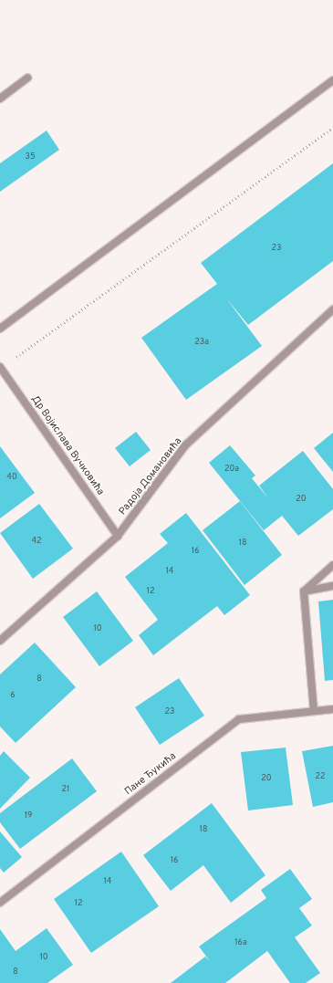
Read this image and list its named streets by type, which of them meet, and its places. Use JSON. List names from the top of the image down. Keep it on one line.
{"streets":{"street":["Др Војислава Вучковића","Радоја Домановића","Пане Ђукића"]},"crossings":[["Др Војислава Вучковића","Радоја Домановића"]],"house_numbers":["35","23","23a","20a","40","20","42","18","16","14","12","10","8","6","23","22","20","21","19","18","16","14","12","16a","10","8"]}
